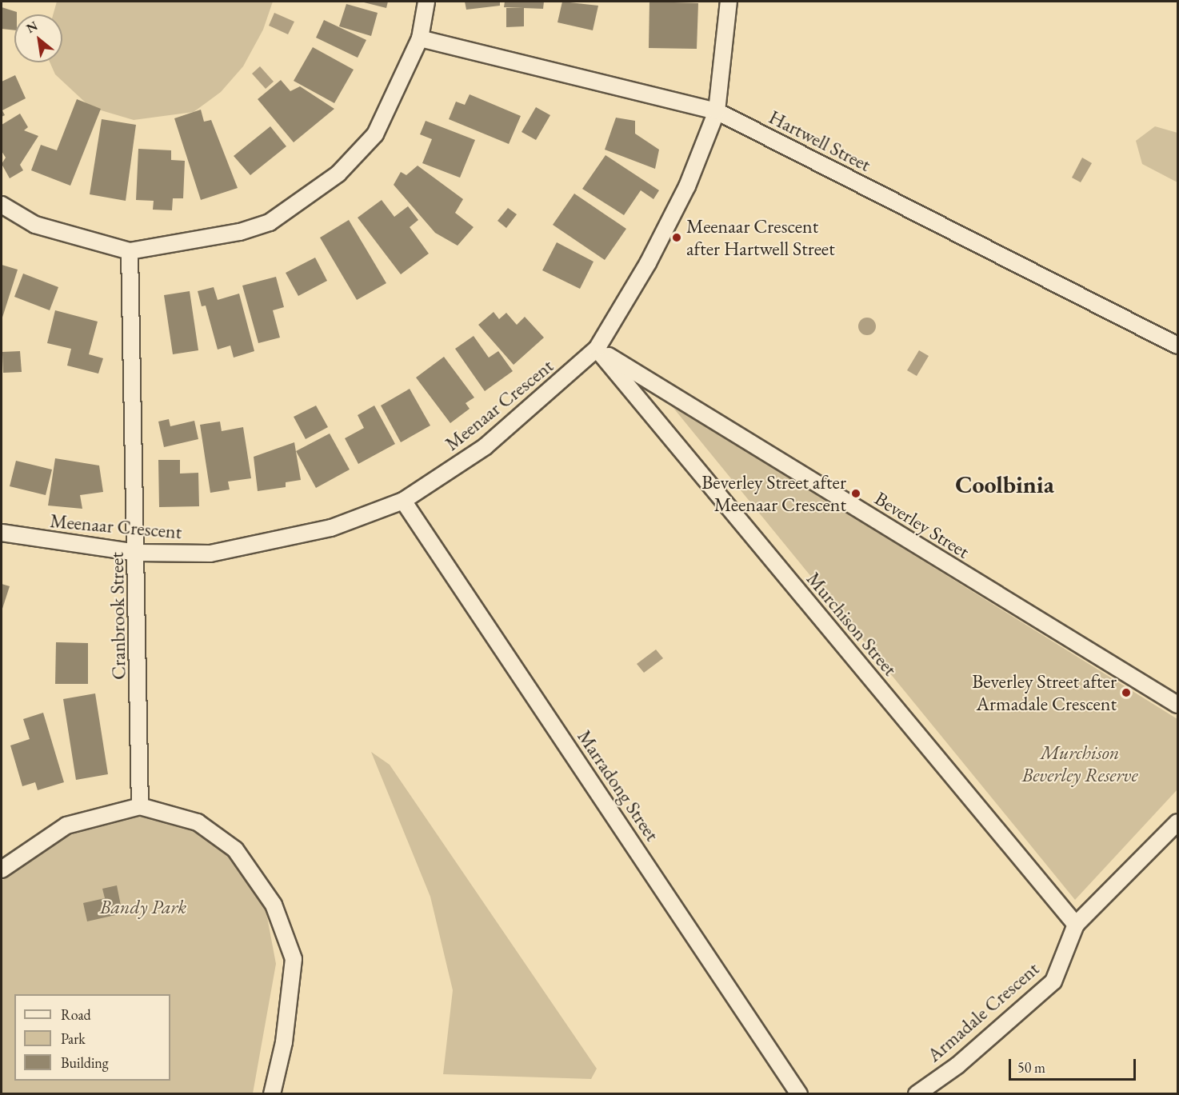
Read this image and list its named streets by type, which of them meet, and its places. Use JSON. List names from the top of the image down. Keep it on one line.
{"streets":{"street":["Hartwell Street","Meenaar Crescent","Beverley Street","Cranbrook Street","Murchison Street","Marradong Street","Armadale Crescent"]},"crossings":[["Hartwell Street","Meenaar Crescent"],["Meenaar Crescent","Beverley Street"],["Meenaar Crescent","Cranbrook Street"],["Meenaar Crescent","Murchison Street"],["Meenaar Crescent","Marradong Street"],["Beverley Street","Murchison Street"],["Murchison Street","Armadale Crescent"]],"districts":["Coolbinia"],"parks":["Murchison Beverley Reserve","Bandy Park"],"places":["Meenaar Crescent after Hartwell Street","Beverley Street after Meenaar Crescent","Beverley Street after Armadale Crescent"],"legend":["Road","Park","Building"],"scale_bar":"50 m","north":"top left"}
